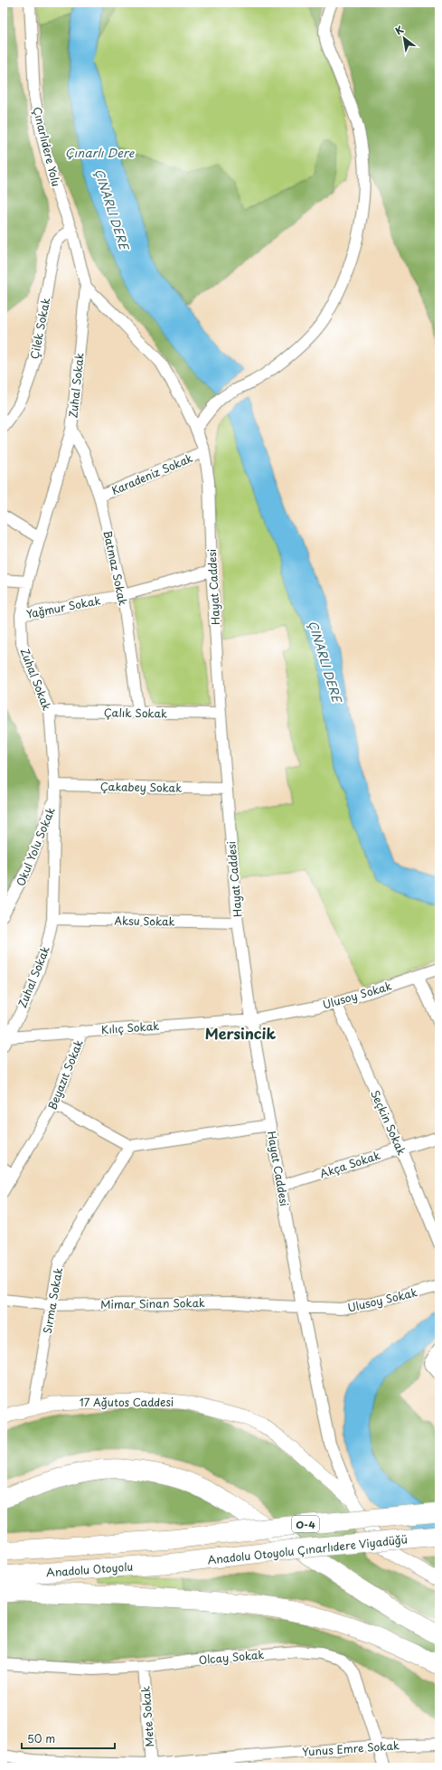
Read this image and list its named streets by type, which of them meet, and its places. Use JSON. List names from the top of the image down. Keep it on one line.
{"streets":{"highway":["O-4","Anadolu Otoyolu Çınarlıdere Viyadüğü","Anadolu Otoyolu"],"street":["Çınarlıdere Yolu","Çilek Sokak","Zuhal Sokak","Karadeniz Sokak","Batmaz Sokak","Hayat Caddesi","Yağmur Sokak","Çalık Sokak","Çakabey Sokak","Okul Yolu Sokak","Aksu Sokak","Ulusoy Sokak","Kılıç Sokak","Beyazıt Sokak","Seçkin Sokak","Akça Sokak","Sırma Sokak","Mimar Sinan Sokak","17 Ağutos Caddesi","Olcay Sokak","Mete Sokak","Yunus Emre Sokak"]},"crossings":[["Çınarlıdere Yolu","Çilek Sokak"],["Çınarlıdere Yolu","Zuhal Sokak"],["Çınarlıdere Yolu","Hayat Caddesi"],["Zuhal Sokak","Batmaz Sokak"],["Zuhal Sokak","Hayat Caddesi"],["Zuhal Sokak","Yağmur Sokak"],["Zuhal Sokak","Çalık Sokak"],["Zuhal Sokak","Çakabey Sokak"],["Zuhal Sokak","Okul Yolu Sokak"],["Zuhal Sokak","Aksu Sokak"],["Zuhal Sokak","Kılıç Sokak"],["Karadeniz Sokak","Batmaz Sokak"],["Karadeniz Sokak","Hayat Caddesi"],["Batmaz Sokak","Yağmur Sokak"],["Batmaz Sokak","Çalık Sokak"],["Hayat Caddesi","Yağmur Sokak"],["Hayat Caddesi","Çalık Sokak"],["Hayat Caddesi","Çakabey Sokak"],["Hayat Caddesi","Aksu Sokak"],["Hayat Caddesi","Ulusoy Sokak"],["Hayat Caddesi","Kılıç Sokak"],["Hayat Caddesi","Akça Sokak"],["Hayat Caddesi","Mimar Sinan Sokak"],["Hayat Caddesi","17 Ağutos Caddesi"],["Ulusoy Sokak","Kılıç Sokak"],["Ulusoy Sokak","Seçkin Sokak"],["Ulusoy Sokak","Mimar Sinan Sokak"],["Kılıç Sokak","Beyazıt Sokak"],["Seçkin Sokak","Akça Sokak"],["Sırma Sokak","Mimar Sinan Sokak"],["Sırma Sokak","17 Ağutos Caddesi"],["Anadolu Otoyolu Çınarlıdere Viyadüğü","Anadolu Otoyolu"],["Olcay Sokak","Mete Sokak"],["Olcay Sokak","Yunus Emre Sokak"],["Mete Sokak","Yunus Emre Sokak"]],"districts":["Mersincik"],"water":["Çınarlı Dere","ÇINARLI DERE"],"scale_bar":"50 m","north":"top left"}
